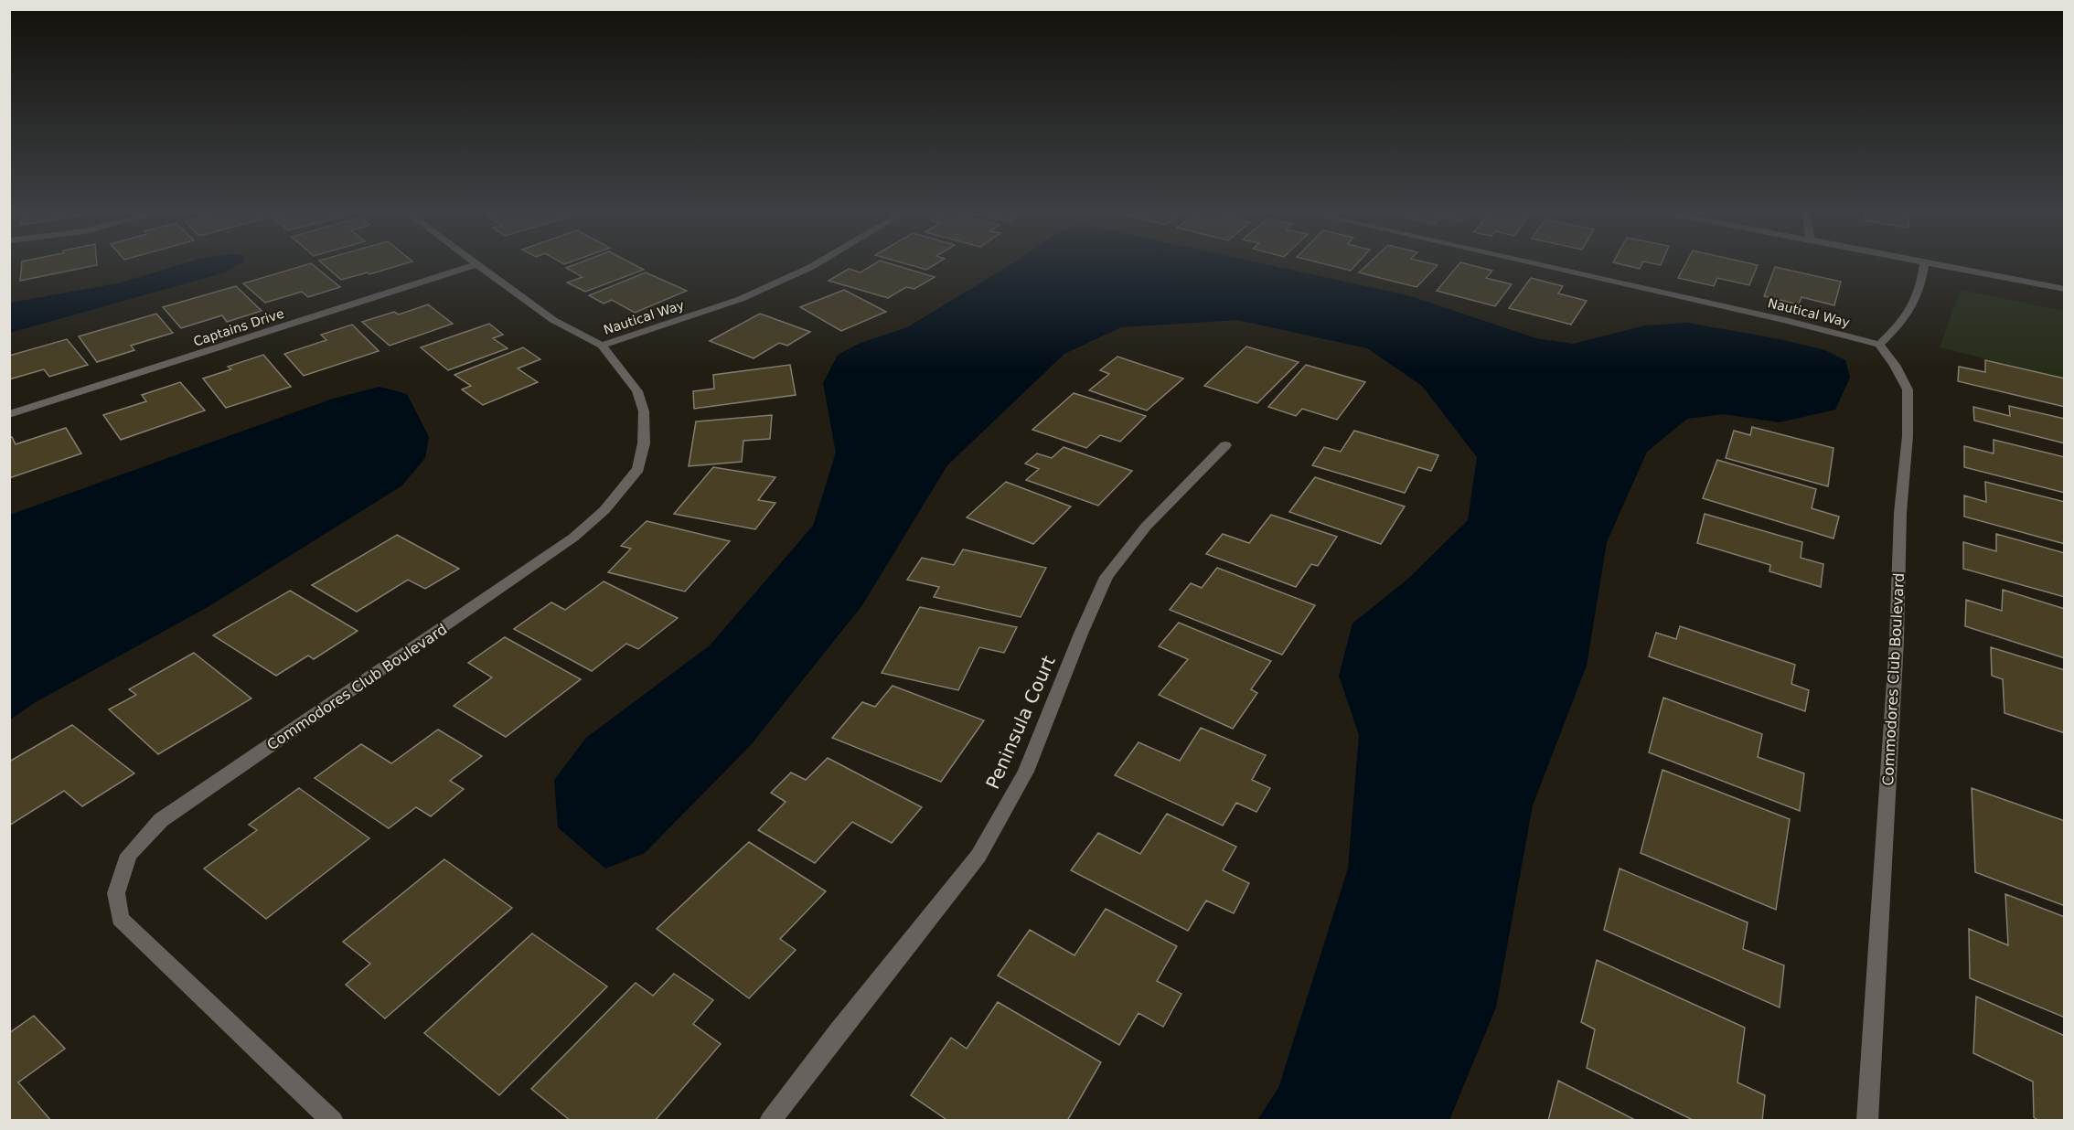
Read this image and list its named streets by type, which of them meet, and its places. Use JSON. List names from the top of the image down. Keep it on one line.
{"streets":{"street":["Nautical Way","Captains Drive","Commodores Club Boulevard","Peninsula Court"]},"crossings":[["Nautical Way","Commodores Club Boulevard"]]}
